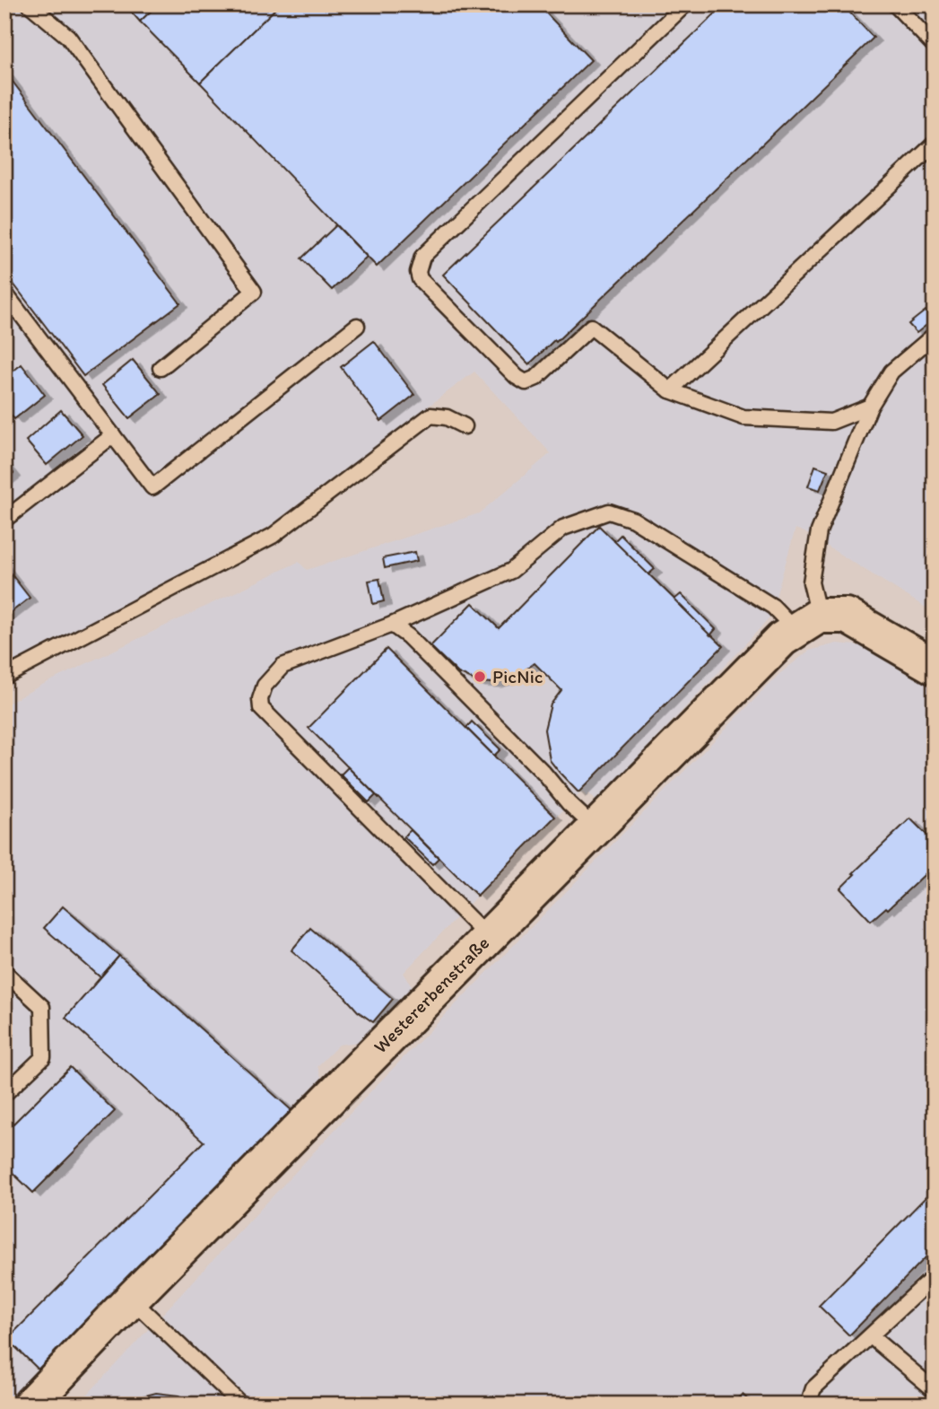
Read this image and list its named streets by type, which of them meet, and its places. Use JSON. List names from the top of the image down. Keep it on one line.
{"streets":{"street":["Westererbenstraße"]},"places":["PicNic"]}
